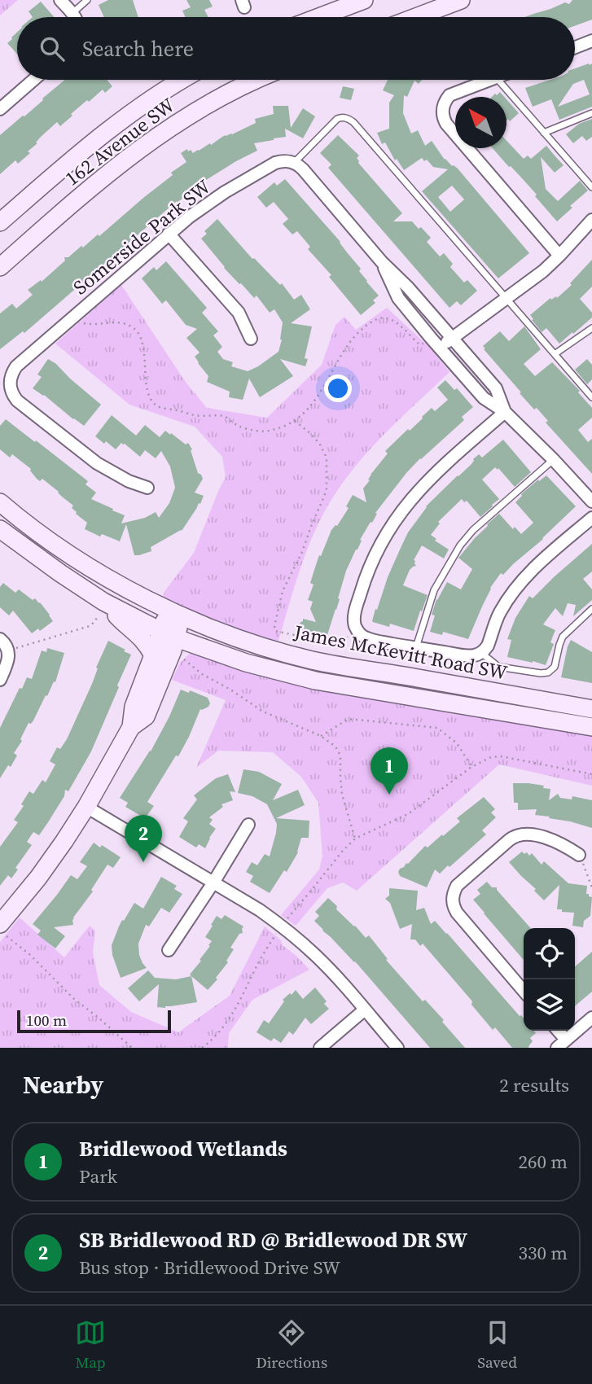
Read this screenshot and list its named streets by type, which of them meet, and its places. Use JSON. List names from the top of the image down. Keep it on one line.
{"streets":{"main road":["162 Avenue SW","James McKevitt Road SW"],"street":["Somerside Park SW"]},"scale_bar":"100 m","north":"top left","page":{"search":"Search here","pins":["1","2"],"scale":"100 m","heading":["Nearby","2 results"],"list":[{"mark":"1","name":"Bridlewood Wetlands","note":"Park","value":"260 m"},{"mark":"2","name":"SB Bridlewood RD @ Bridlewood DR SW","note":"Bus stop · Bridlewood Drive SW","value":"330 m"}],"nav":["Map","Directions","Saved"]}}
